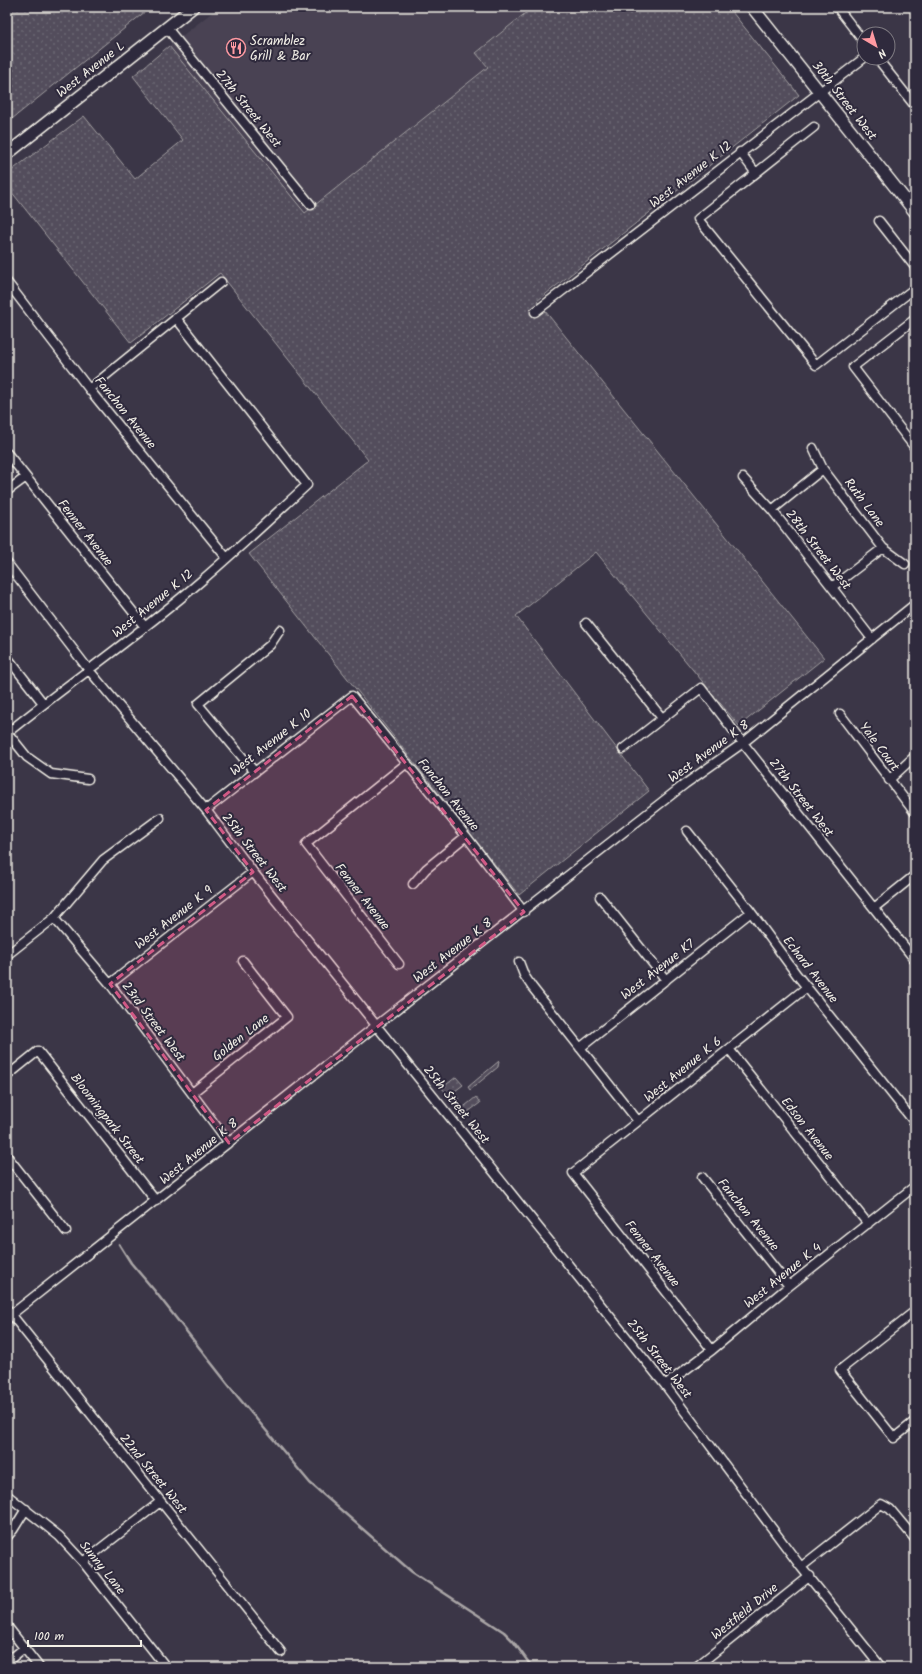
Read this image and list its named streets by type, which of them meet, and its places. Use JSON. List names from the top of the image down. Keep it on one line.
{"streets":{"main road":["West Avenue L","30th Street West"],"street":["27th Street West","West Avenue K 12","Fanchon Avenue","Ruth Lane","Fenner Avenue","28th Street West","West Avenue K 10","Yale Court","West Avenue K 8","25th Street West","West Avenue K 9","West Avenue K7","Echard Avenue","23rd Street West","Golden Lane","West Avenue K 6","Bloomingpark Street","Edson Avenue","West Avenue K 4","22nd Street West","Sunny Lane","Westfield Drive"]},"crossings":[["West Avenue L","27th Street West"],["30th Street West","West Avenue K 12"],["27th Street West","West Avenue K 8"],["West Avenue K 12","Fanchon Avenue"],["West Avenue K 12","Fenner Avenue"],["West Avenue K 12","25th Street West"],["Fanchon Avenue","Fenner Avenue"],["Fanchon Avenue","West Avenue K 10"],["Fanchon Avenue","West Avenue K 8"],["Fanchon Avenue","West Avenue K 4"],["Fenner Avenue","West Avenue K 6"],["Fenner Avenue","West Avenue K 4"],["28th Street West","West Avenue K 8"],["West Avenue K 10","25th Street West"],["West Avenue K 8","25th Street West"],["West Avenue K 8","23rd Street West"],["West Avenue K 8","Bloomingpark Street"],["West Avenue K 8","22nd Street West"],["25th Street West","West Avenue K 9"],["25th Street West","West Avenue K 4"],["25th Street West","Westfield Drive"],["West Avenue K 9","23rd Street West"],["West Avenue K7","Echard Avenue"],["Echard Avenue","West Avenue K 6"],["23rd Street West","Golden Lane"],["West Avenue K 6","Edson Avenue"],["Edson Avenue","West Avenue K 4"]],"places":{"restaurant":["Scramblez Grill & Bar"]},"scale_bar":"100 m","north":"bottom right"}
